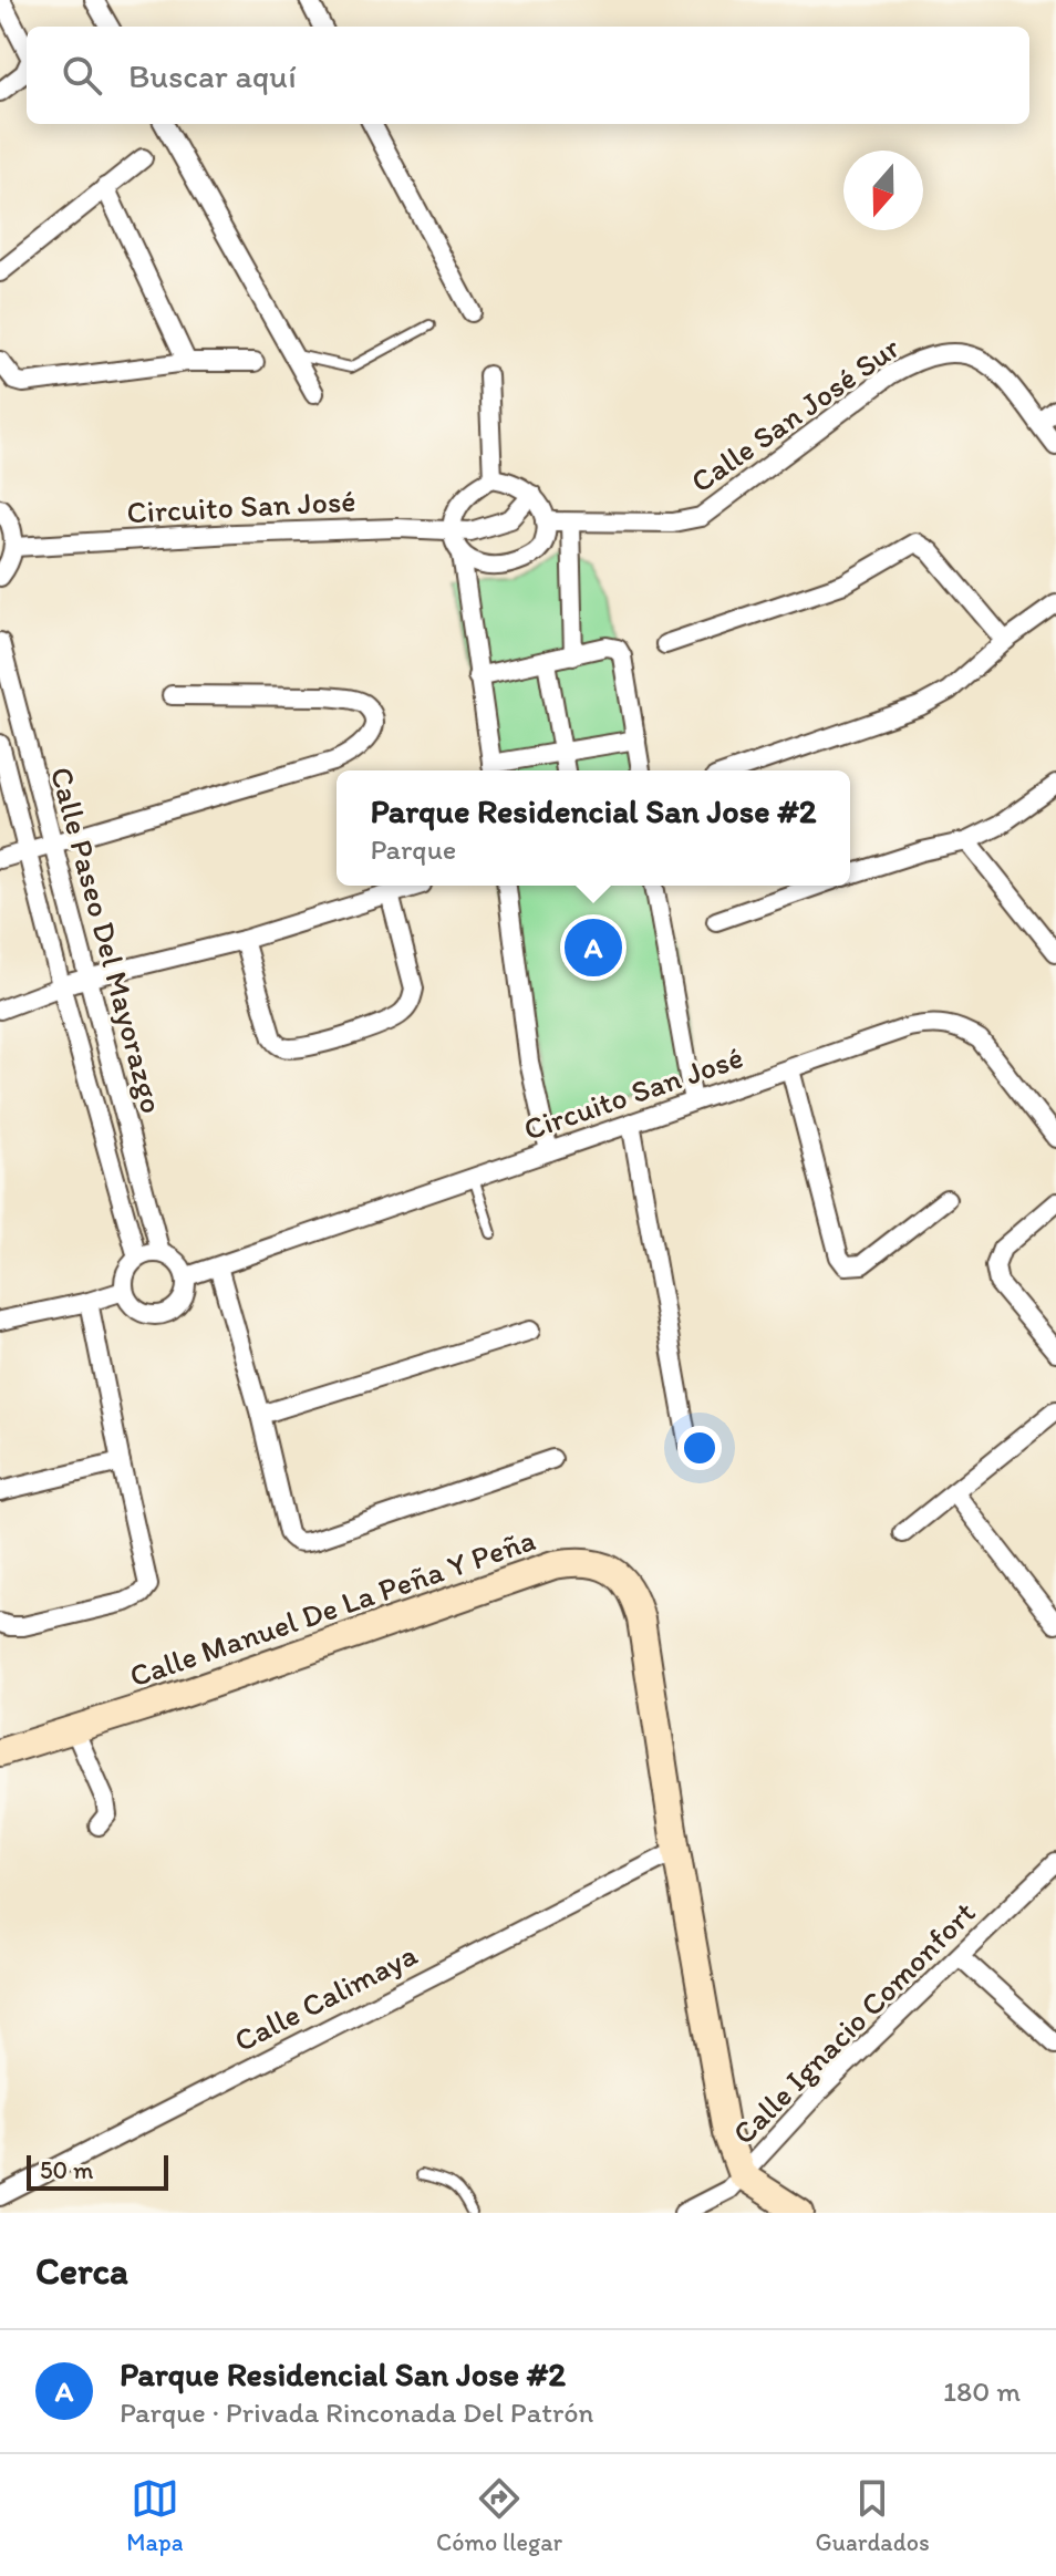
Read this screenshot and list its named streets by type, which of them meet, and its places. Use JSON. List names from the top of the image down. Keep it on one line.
{"streets":{"street":["Calle San José Sur","Circuito San José","Calle Paseo Del Mayorazgo","Calle Manuel De La Peña Y Peña","Calle Calimaya","Calle Ignacio Comonfort"]},"crossings":[["Circuito San José","Calle Paseo Del Mayorazgo"],["Calle Manuel De La Peña Y Peña","Calle Calimaya"],["Calle Manuel De La Peña Y Peña","Calle Ignacio Comonfort"]],"scale_bar":"50 m","north":"bottom","page":{"search":"Buscar aquí","popup":["Parque Residencial San Jose #2","Parque"],"pins":"A","scale":"50 m","heading":"Cerca","list":[{"mark":"A","name":"Parque Residencial San Jose #2","note":"Parque · Privada Rinconada Del Patrón","value":"180 m"}],"nav":["Mapa","Cómo llegar","Guardados"]}}
